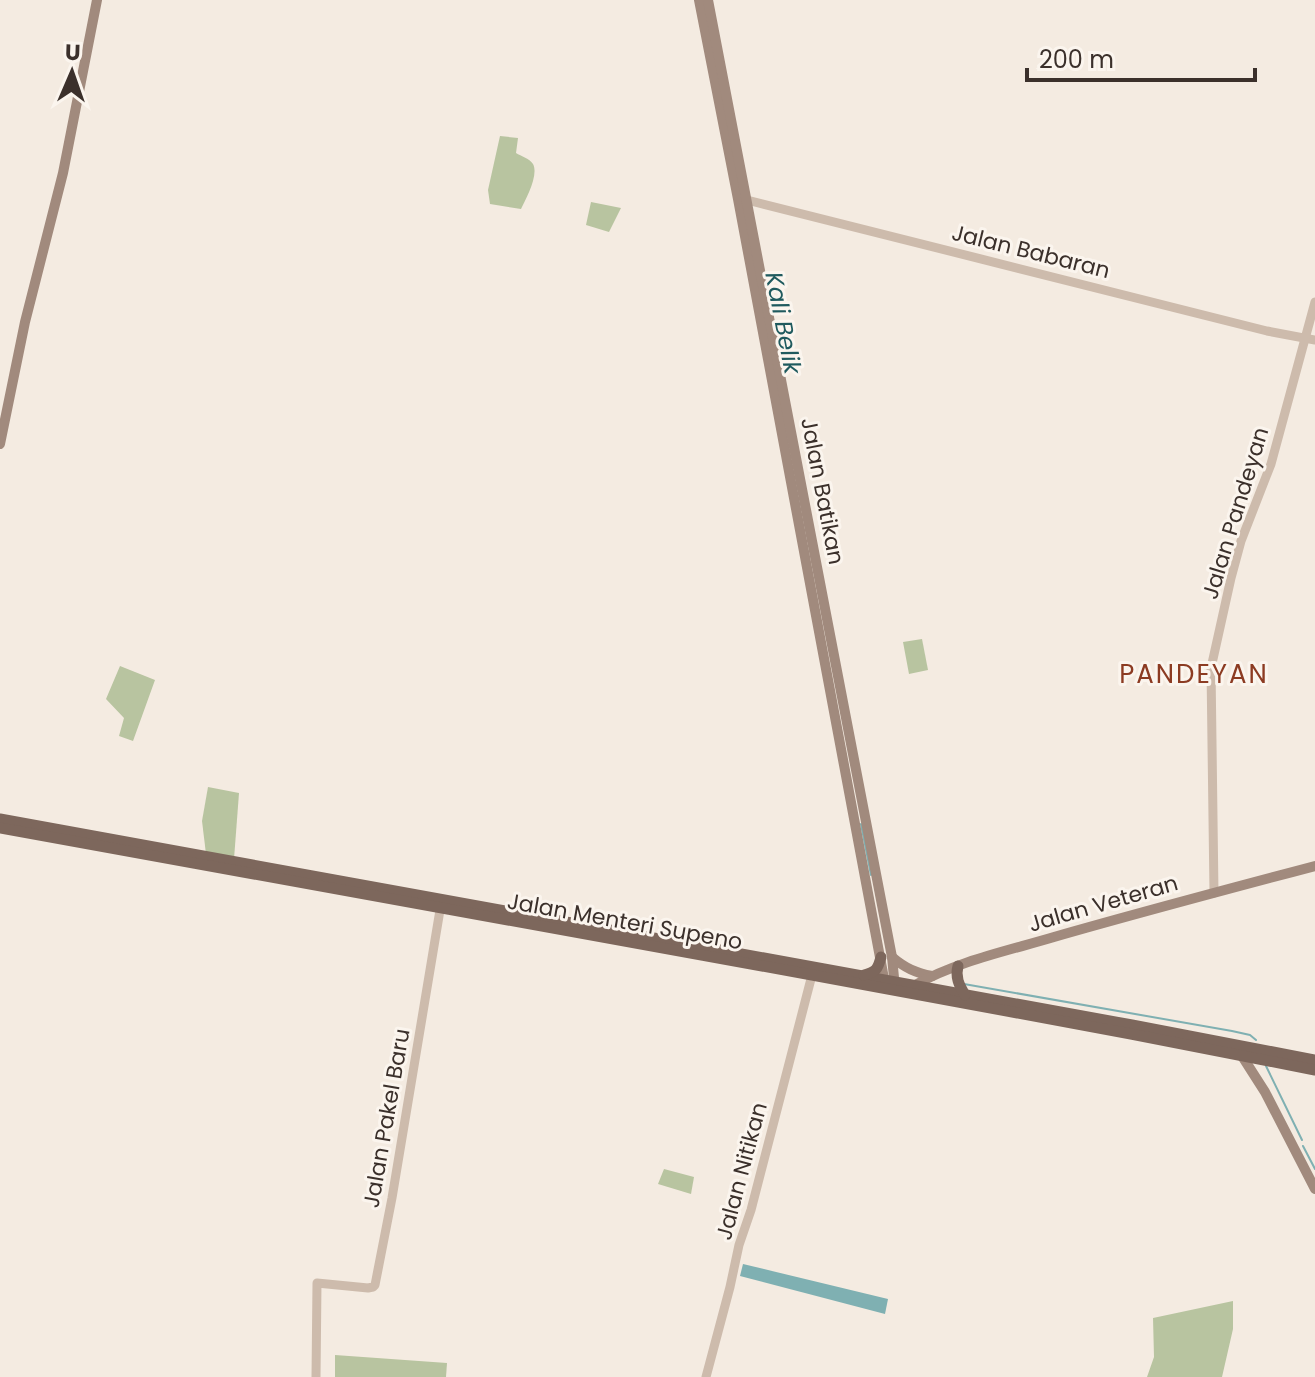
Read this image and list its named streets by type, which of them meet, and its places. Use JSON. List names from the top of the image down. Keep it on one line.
{"streets":{"main road":["Jalan Batikan","Jalan Veteran","Jalan Menteri Supeno"],"street":["Jalan Babaran","Jalan Pandeyan","Jalan Pakel Baru","Jalan Nitikan"]},"crossings":[["Jalan Babaran","Jalan Batikan"],["Jalan Babaran","Jalan Pandeyan"],["Jalan Batikan","Jalan Menteri Supeno"],["Jalan Pandeyan","Jalan Veteran"],["Jalan Veteran","Jalan Menteri Supeno"],["Jalan Menteri Supeno","Jalan Pakel Baru"],["Jalan Menteri Supeno","Jalan Nitikan"]],"districts":["PANDEYAN"],"water":["Kali Belik"],"scale_bar":"200 m","north":"top"}
